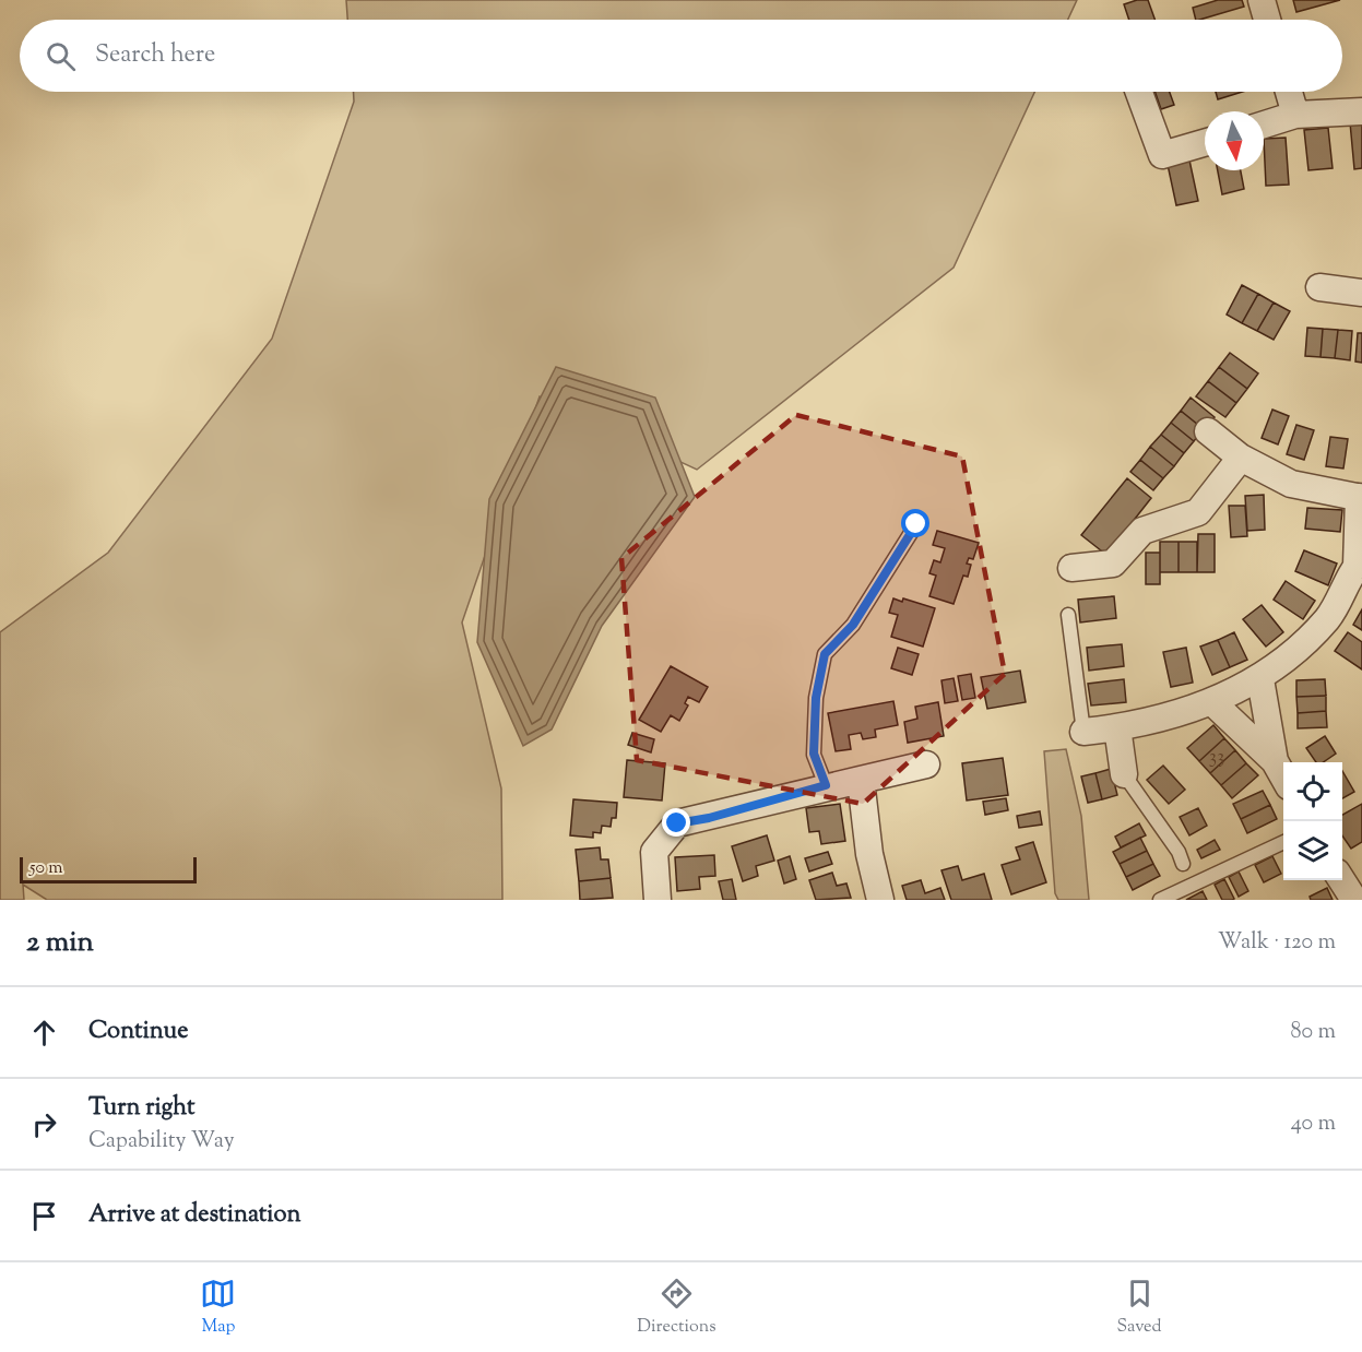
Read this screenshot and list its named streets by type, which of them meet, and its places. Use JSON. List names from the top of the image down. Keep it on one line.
{"house_numbers":["33"],"scale_bar":"50 m","north":"bottom","page":{"search":"Search here","scale":"50 m","heading":["2 min","Walk · 120 m"],"list":[["Continue","80 m"],["Turn right","Capability Way","40 m"],"Arrive at destination"],"nav":["Map","Directions","Saved"]}}
